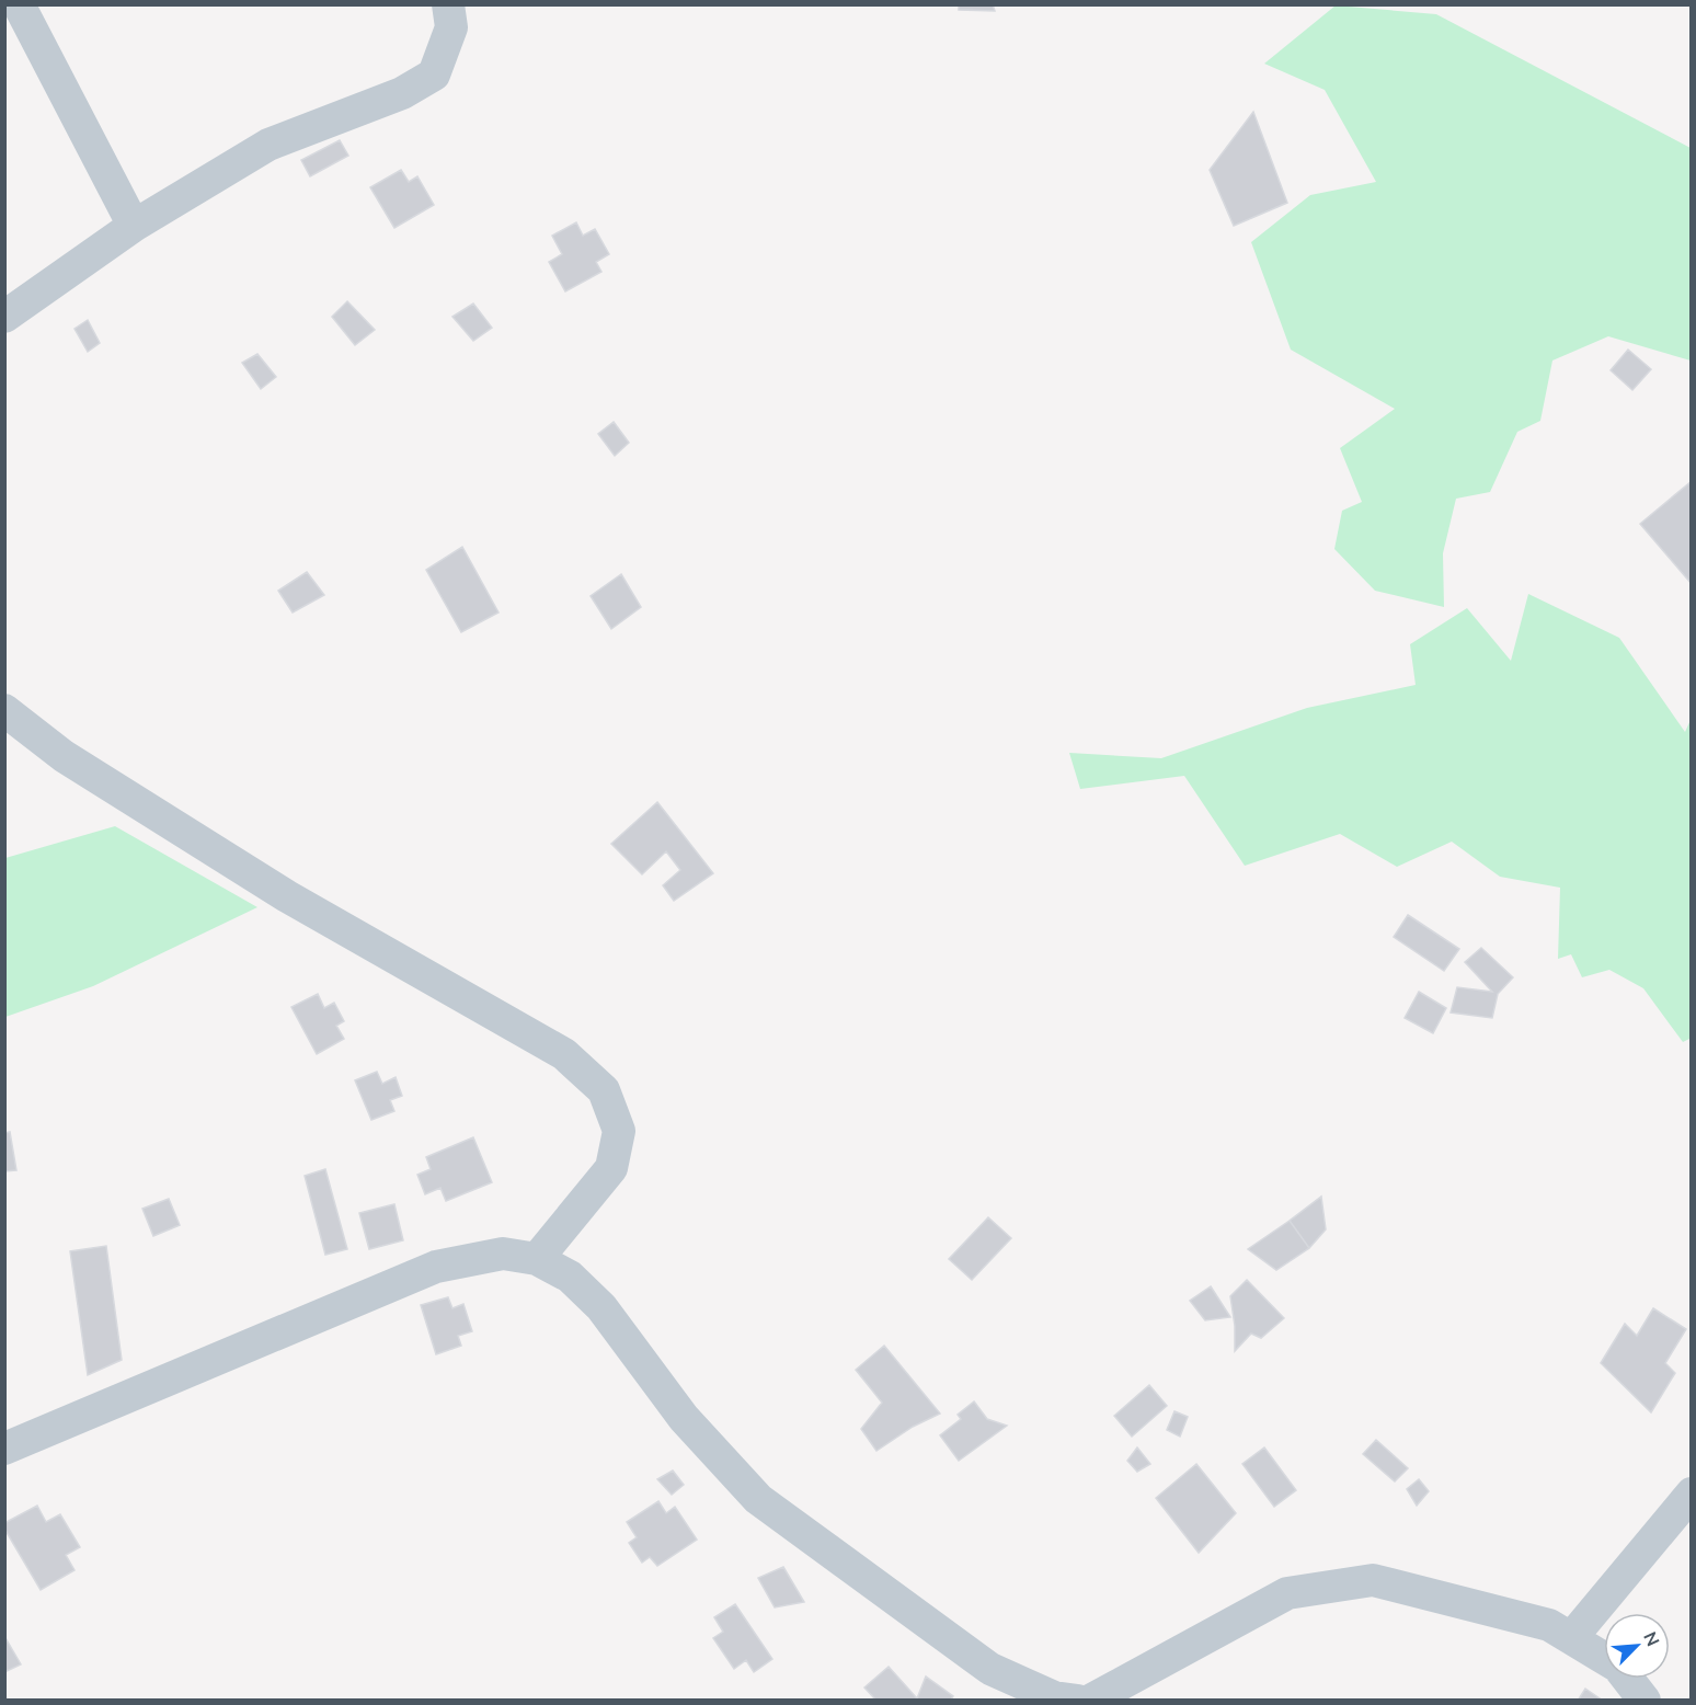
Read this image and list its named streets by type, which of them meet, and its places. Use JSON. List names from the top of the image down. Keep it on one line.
{"north":"top right"}
